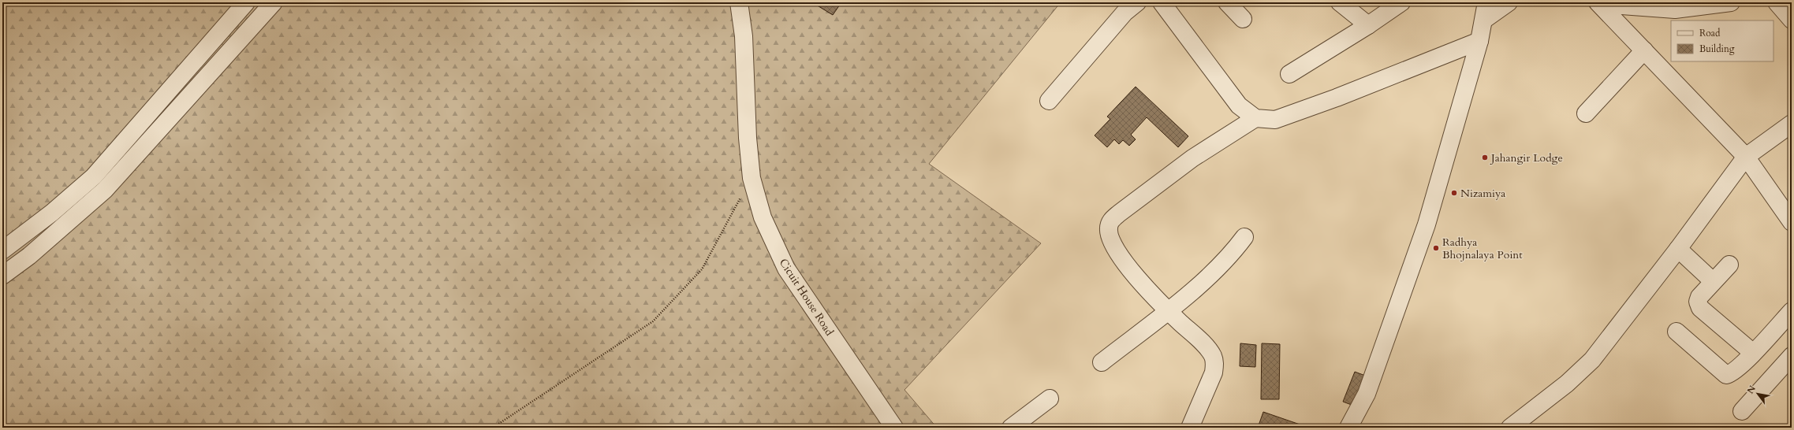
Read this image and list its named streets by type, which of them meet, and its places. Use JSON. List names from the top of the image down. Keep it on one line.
{"streets":{"street":["Cicuit House Road"]},"places":["Jahangir Lodge","Nizamiya","Radhya Bhojnalaya Point"],"legend":["Road","Building"],"north":"top left"}
